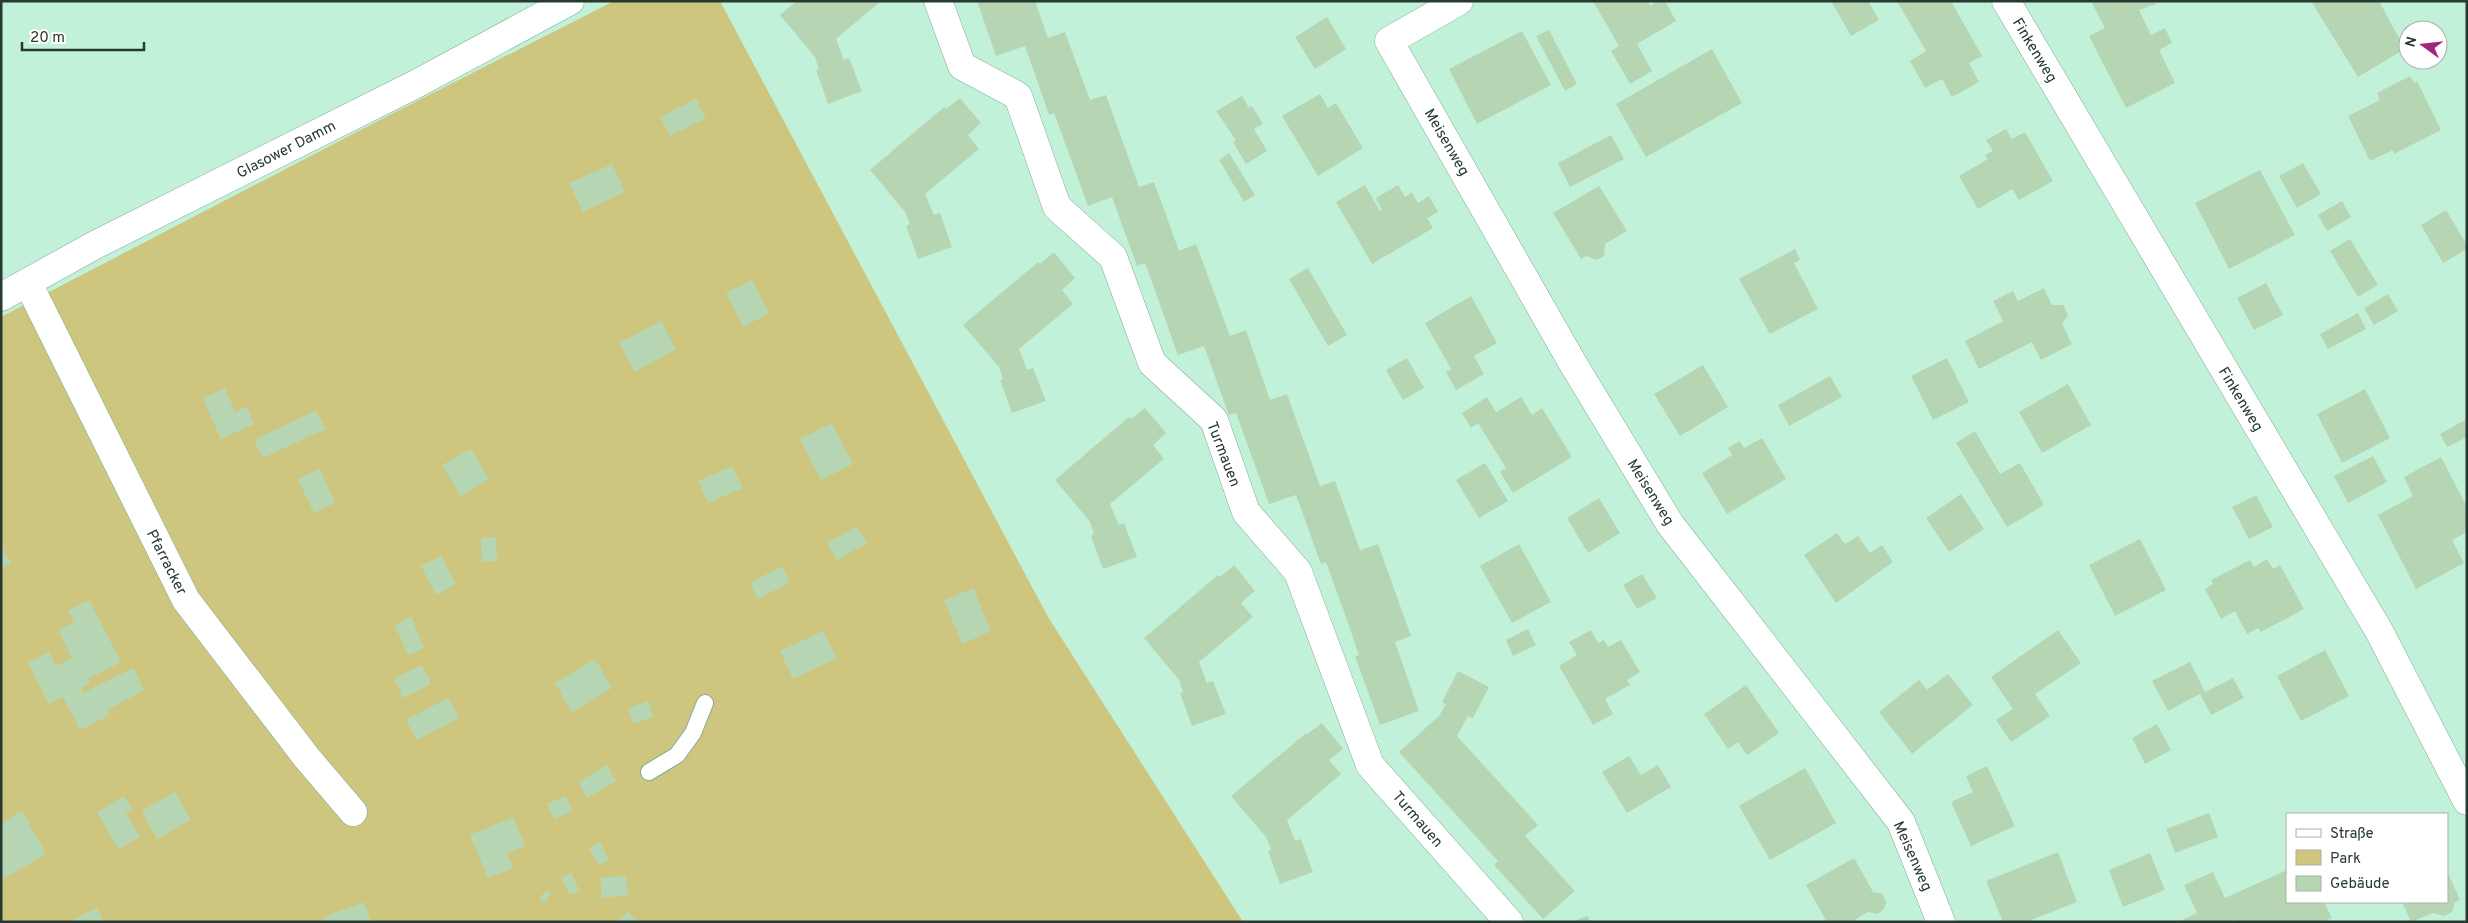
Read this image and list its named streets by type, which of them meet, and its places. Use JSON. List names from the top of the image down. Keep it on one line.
{"streets":{"street":["Finkenweg","Meisenweg","Glasower Damm","Turmauen","Pfarracker"]},"crossings":[["Glasower Damm","Pfarracker"]],"legend":["Straße","Park","Gebäude"],"scale_bar":"20 m","north":"left"}
